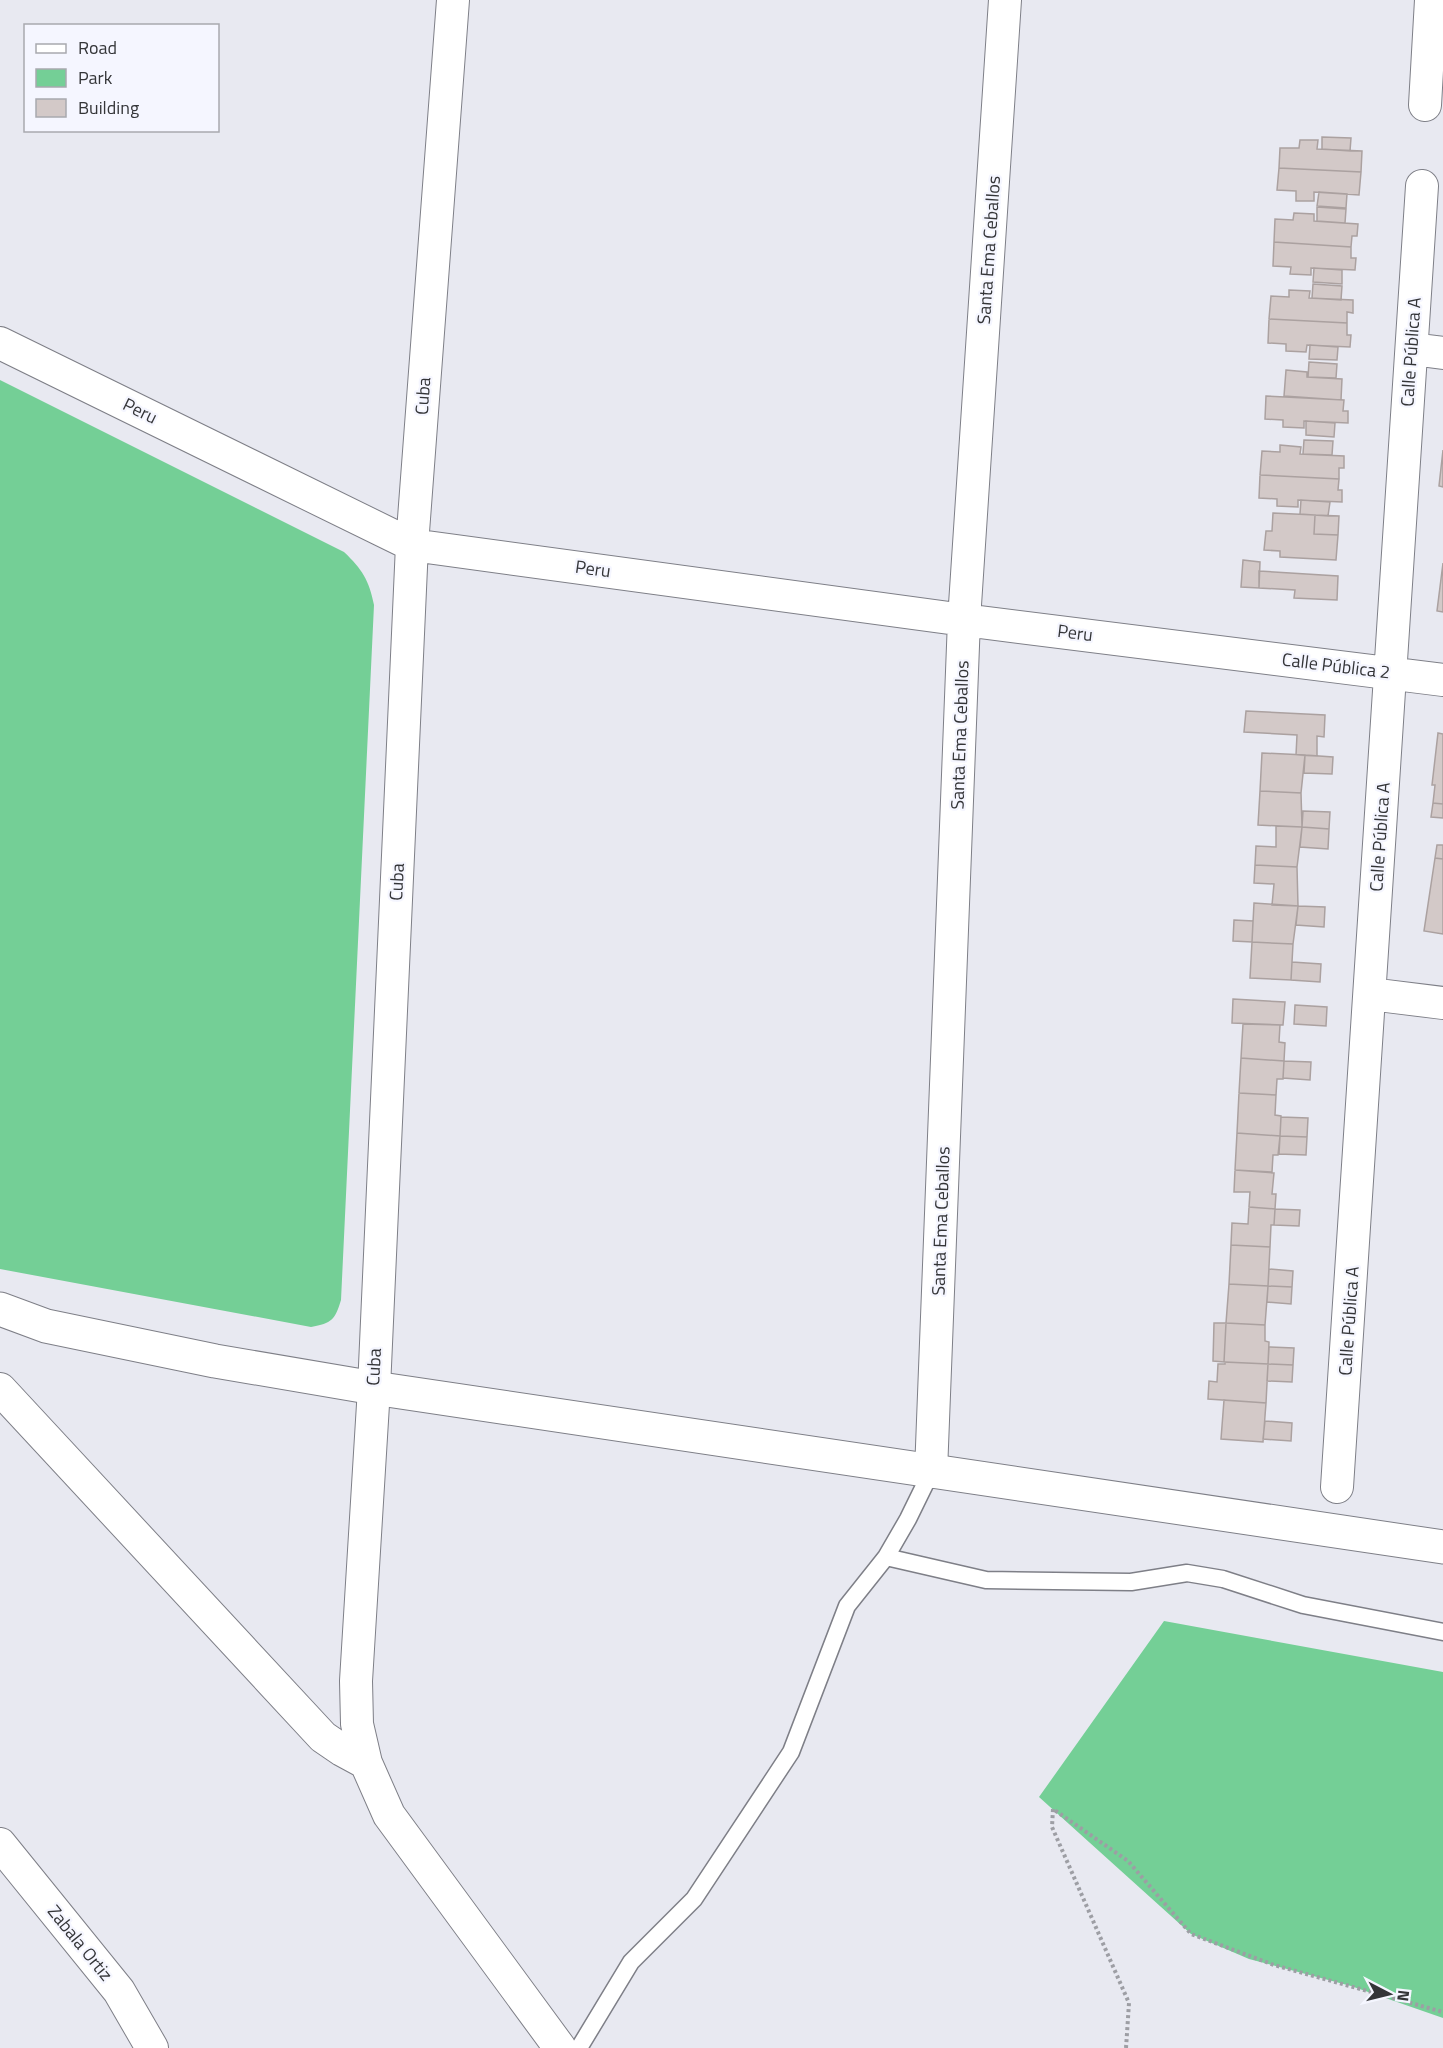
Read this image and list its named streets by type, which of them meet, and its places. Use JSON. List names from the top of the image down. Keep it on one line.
{"streets":{"street":["Santa Ema Ceballos","Calle Pública A","Cuba","Peru","Calle Pública 2","Zabala Ortiz"]},"crossings":[["Santa Ema Ceballos","Peru"],["Calle Pública A","Calle Pública 2"],["Cuba","Peru"],["Peru","Calle Pública 2"]],"legend":["Road","Park","Building"],"north":"right"}
